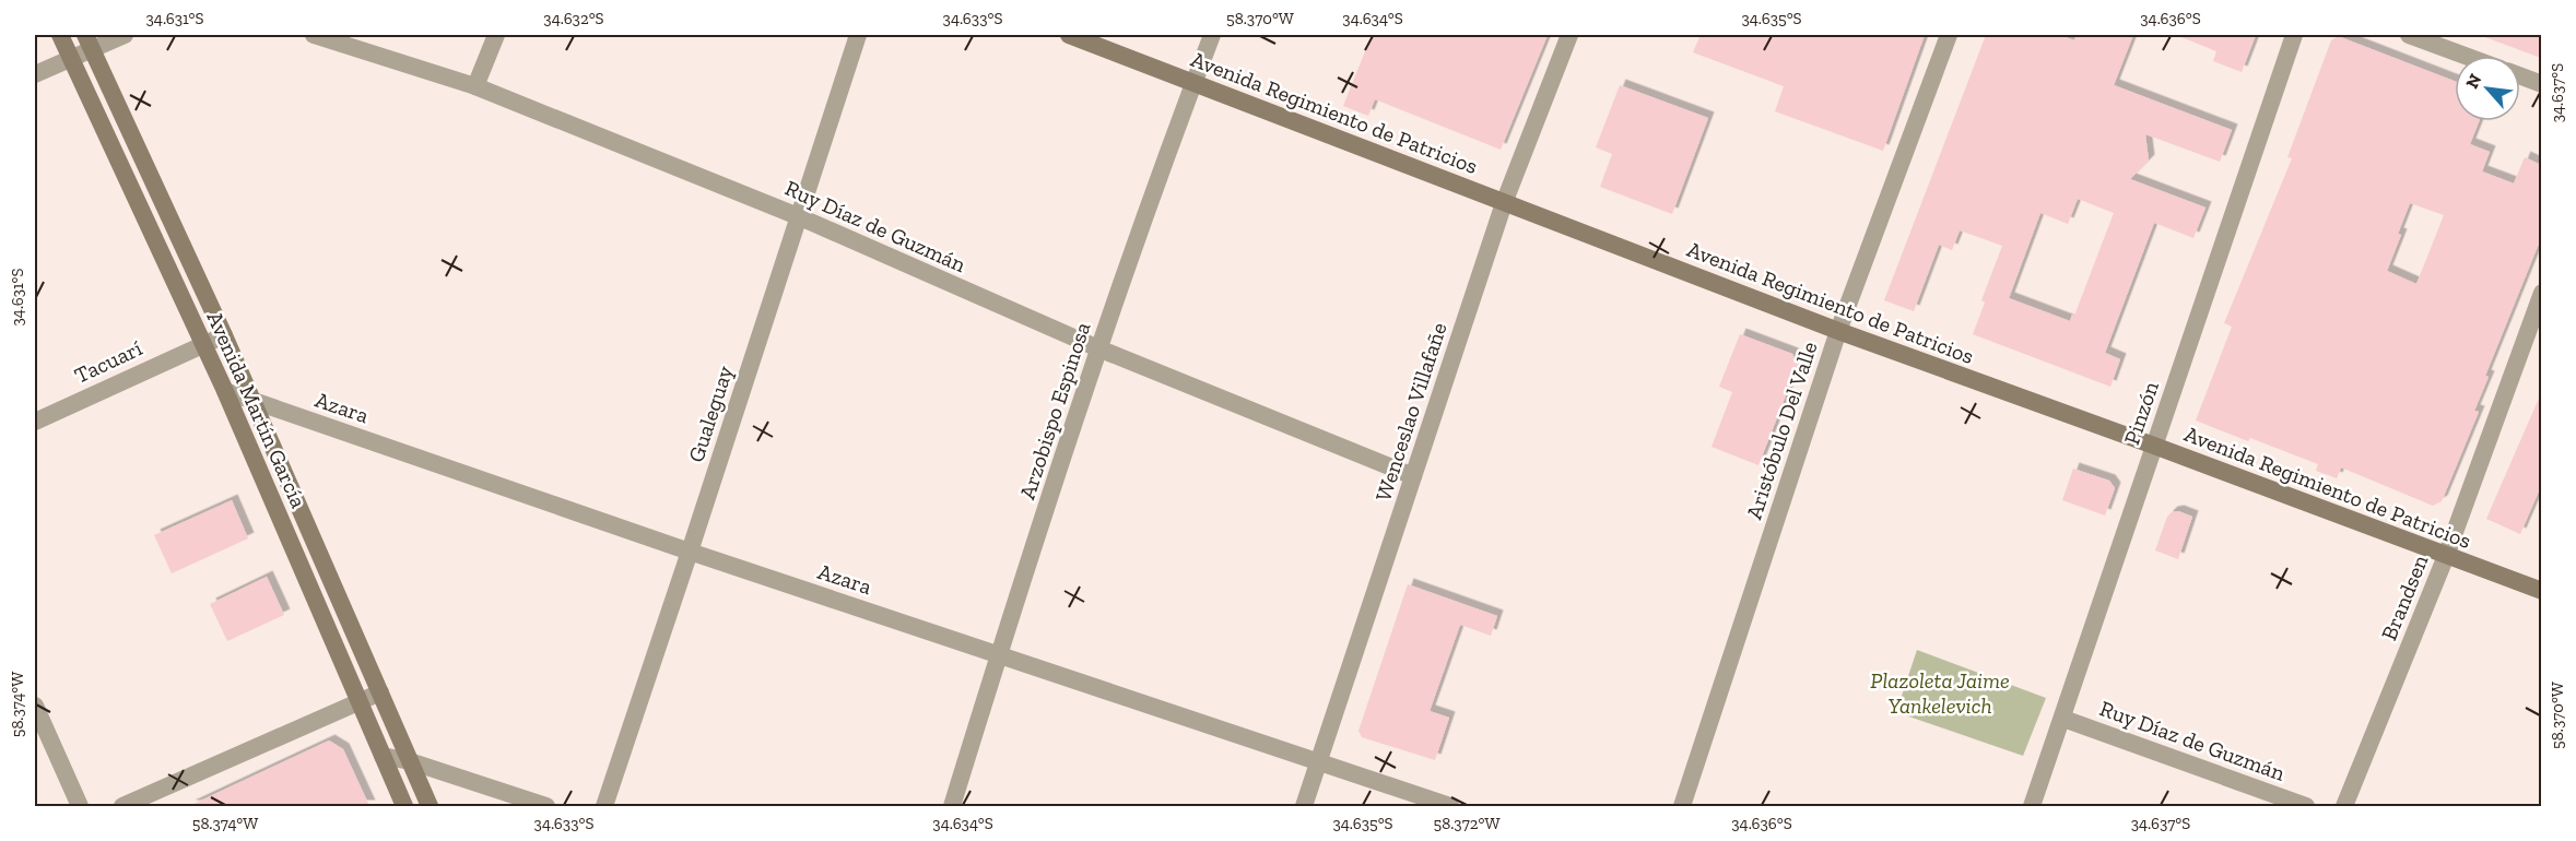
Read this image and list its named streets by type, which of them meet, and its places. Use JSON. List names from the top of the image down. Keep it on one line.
{"streets":{"main road":["Avenida Regimiento de Patricios","Avenida Martín García"],"street":["Ruy Díaz de Guzmán","Tacuarí","Azara","Arzobispo Espinosa","Wenceslao Villafañe","Pinzón","Gualeguay","Aristóbulo Del Valle","Brandsen"]},"crossings":[["Avenida Regimiento de Patricios","Arzobispo Espinosa"],["Avenida Regimiento de Patricios","Wenceslao Villafañe"],["Avenida Regimiento de Patricios","Pinzón"],["Avenida Regimiento de Patricios","Aristóbulo Del Valle"],["Avenida Regimiento de Patricios","Brandsen"],["Ruy Díaz de Guzmán","Arzobispo Espinosa"],["Ruy Díaz de Guzmán","Wenceslao Villafañe"],["Ruy Díaz de Guzmán","Pinzón"],["Ruy Díaz de Guzmán","Gualeguay"],["Tacuarí","Avenida Martín García"],["Azara","Avenida Martín García"],["Azara","Arzobispo Espinosa"],["Azara","Wenceslao Villafañe"],["Azara","Gualeguay"]],"parks":["Plazoleta Jaime Yankelevich"],"north":"top left","coordinates":["34.631°S","34.632°S","34.633°S","58.370°W","34.634°S","34.635°S","34.636°S","34.637°S","58.374°W","58.372°W"]}
